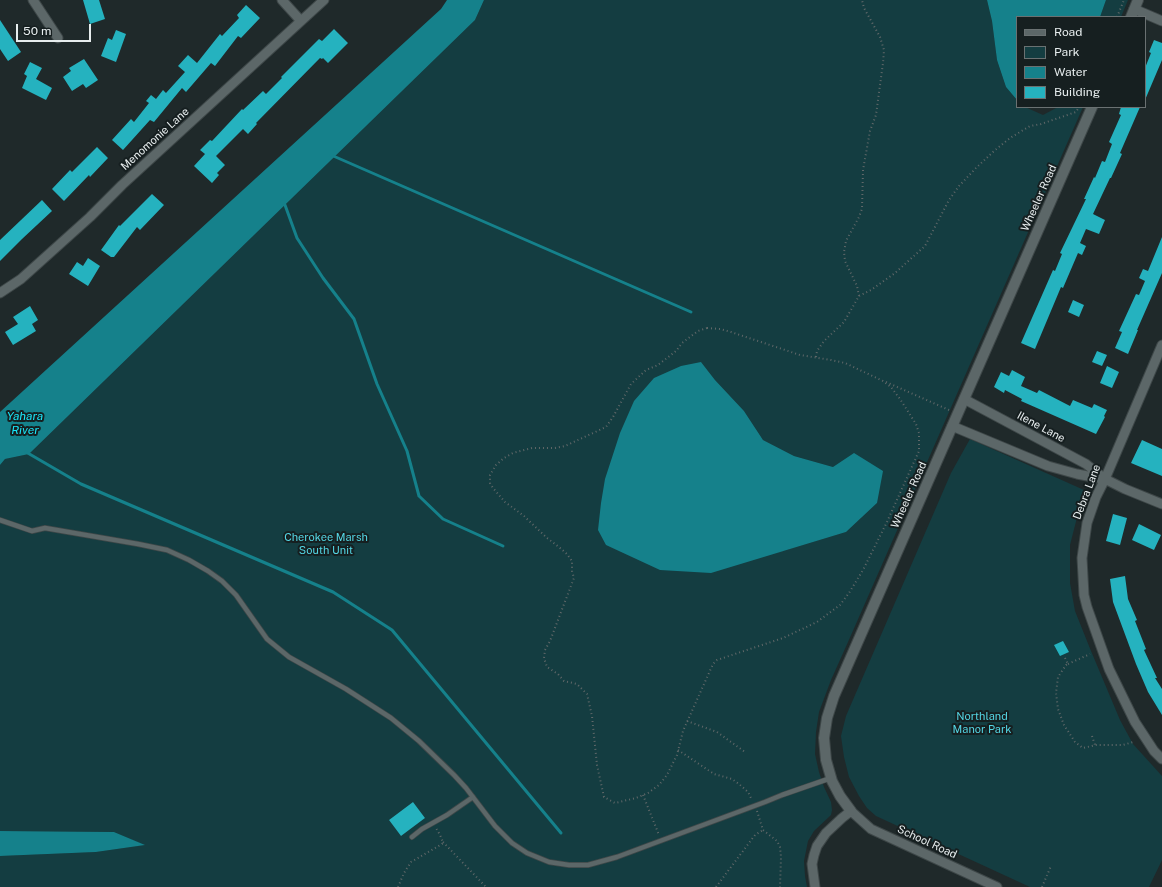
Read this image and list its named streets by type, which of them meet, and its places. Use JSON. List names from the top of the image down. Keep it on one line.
{"streets":{"street":["Menomonie Lane","Wheeler Road","Ilene Lane","Debra Lane","School Road"]},"crossings":[["Wheeler Road","Ilene Lane"],["Wheeler Road","School Road"],["Ilene Lane","Debra Lane"]],"water":["Yahara River"],"parks":["Cherokee Marsh South Unit","Northland Manor Park"],"legend":["Road","Park","Water","Building"],"scale_bar":"50 m"}
